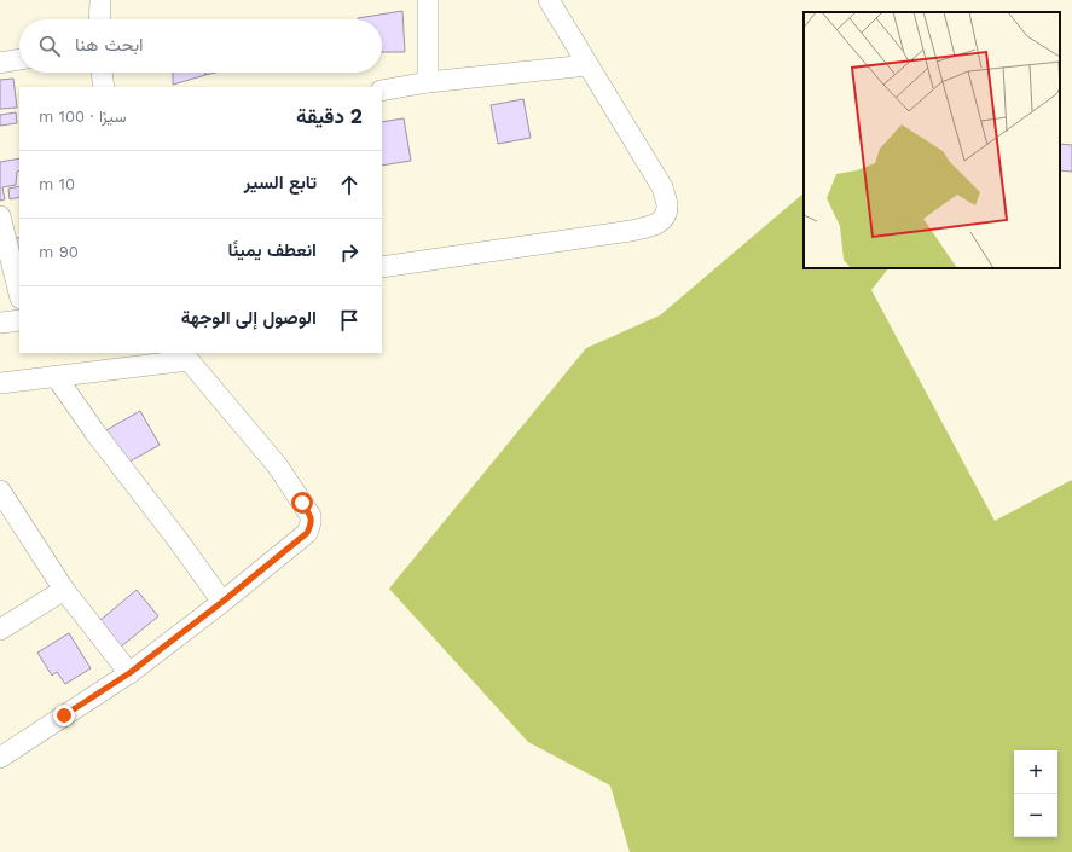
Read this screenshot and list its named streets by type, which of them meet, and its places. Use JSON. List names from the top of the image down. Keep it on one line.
{"page":{"search":"ابحث هنا","heading":["2 دقيقة","سيرًا · 100 m"],"list":[["تابع السير","10 m"],["انعطف يمينًا","90 m"],"الوصول إلى الوجهة"],"map_buttons":["+","−"]}}
